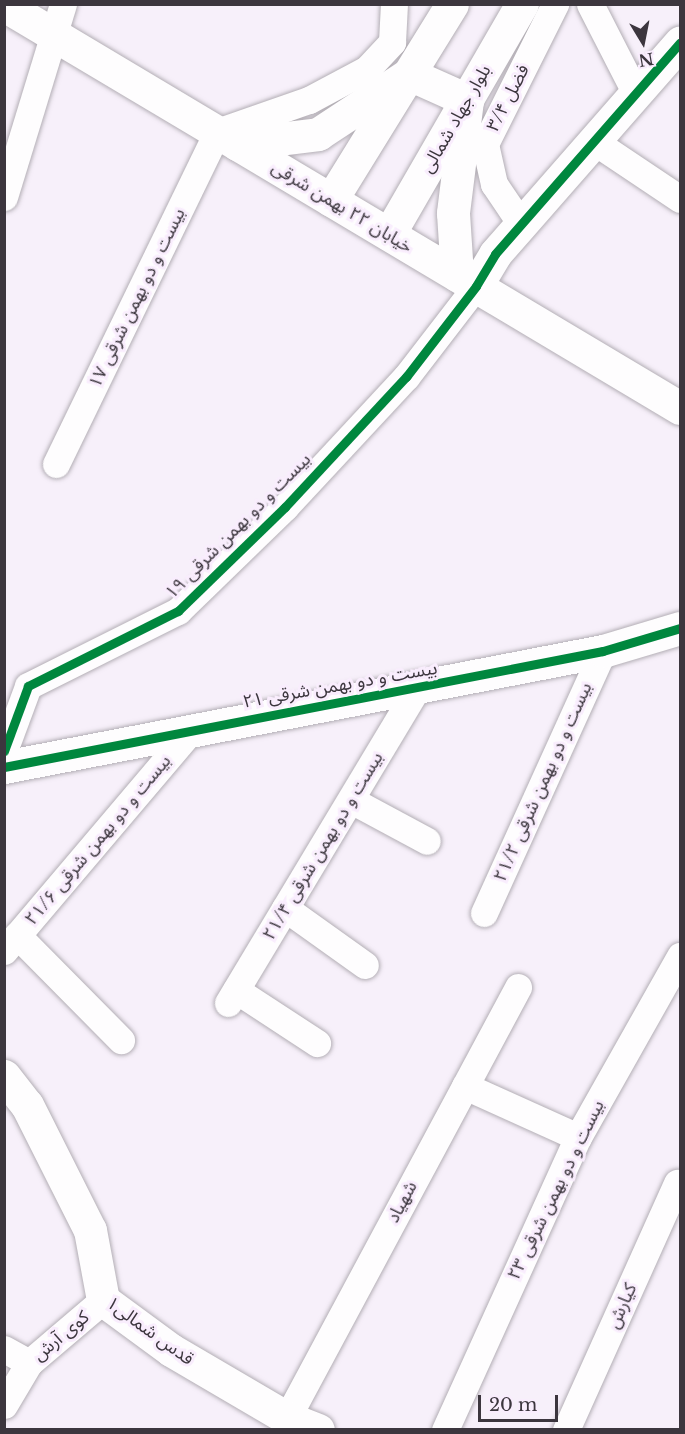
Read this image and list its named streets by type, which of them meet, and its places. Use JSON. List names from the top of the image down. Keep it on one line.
{"streets":{"main road":["بلوار جهاد شمالی","خیابان ۲۲ بهمن شرقی","بیست و دو بهمن شرقی ۲۱","قدس شمالی۱"],"street":["فضل ۳/۴","بیست و دو بهمن شرقی ۱۷","بیست و دو بهمن شرقی ۱۹","بیست و دو بهمن شرقی ۲۱/۲","بیست و دو بهمن شرقی ۲۱/۶","بیست و دو بهمن شرقی ۲۱/۴","بیست و دو بهمن شرقی ۲۳","شهیاد","کیارش","کوی آرش"]},"crossings":[["بلوار جهاد شمالی","خیابان ۲۲ بهمن شرقی"],["خیابان ۲۲ بهمن شرقی","بیست و دو بهمن شرقی ۱۷"],["خیابان ۲۲ بهمن شرقی","بیست و دو بهمن شرقی ۱۹"],["بیست و دو بهمن شرقی ۲۱","بیست و دو بهمن شرقی ۲۱/۲"],["بیست و دو بهمن شرقی ۲۱","بیست و دو بهمن شرقی ۲۱/۶"],["بیست و دو بهمن شرقی ۲۱","بیست و دو بهمن شرقی ۲۱/۴"],["شهیاد","قدس شمالی۱"],["قدس شمالی۱","کوی آرش"]],"scale_bar":"20 m","north":"bottom"}
